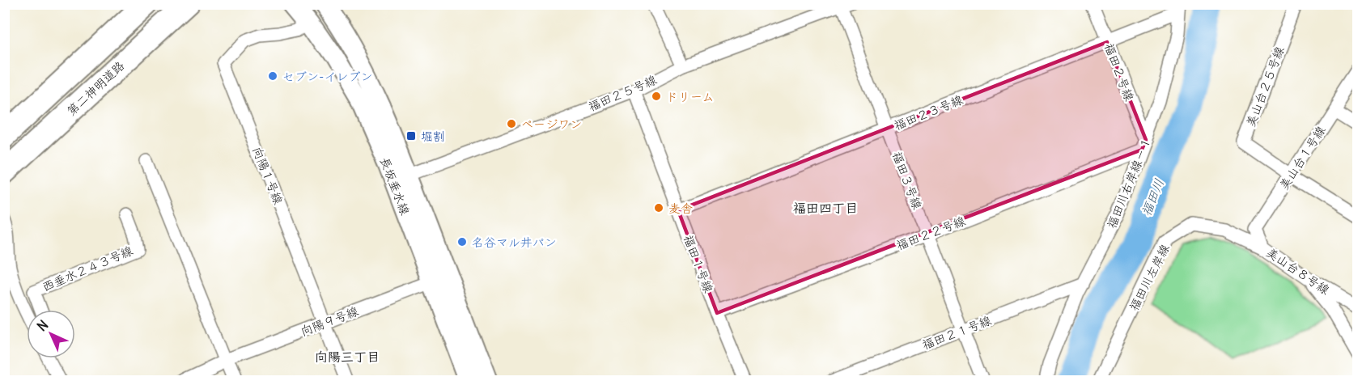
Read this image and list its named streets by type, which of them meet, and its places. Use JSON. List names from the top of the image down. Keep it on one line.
{"streets":{"highway":["第二神明道路"],"main road":["長坂垂水線"],"street":["福田２号線","美山台２５号線","福田２５号線","福田２３号線","美山台１号線","向陽１号線","福田３号線","福田川右岸線－１","福田２２号線","福田１号線","西垂水２４３号線","美山台８号線","福田川左岸線","向陽９号線","福田２１号線"]},"crossings":[["福田２号線","福田２３号線"],["福田２号線","福田川右岸線－１"],["福田２号線","福田２２号線"],["美山台２５号線","美山台１号線"],["福田２５号線","福田３号線"],["福田２５号線","長坂垂水線"],["福田２５号線","福田１号線"],["福田２３号線","福田３号線"],["福田２３号線","福田川右岸線－１"],["福田２３号線","福田１号線"],["美山台１号線","美山台８号線"],["美山台１号線","福田川左岸線"],["向陽１号線","長坂垂水線"],["向陽１号線","向陽９号線"],["福田３号線","福田２２号線"],["福田３号線","福田２１号線"],["福田川右岸線－１","福田２２号線"],["福田川右岸線－１","福田２１号線"],["長坂垂水線","向陽９号線"],["福田２２号線","福田１号線"],["美山台８号線","福田川左岸線"]],"districts":["福田四丁目","向陽三丁目"],"water":["福田川"],"places":{"other":["セブン-イレブン","ドリーム","ページワン","麦舎","名谷マル井パン"],"transit":["堀割"]},"north":"top left"}
